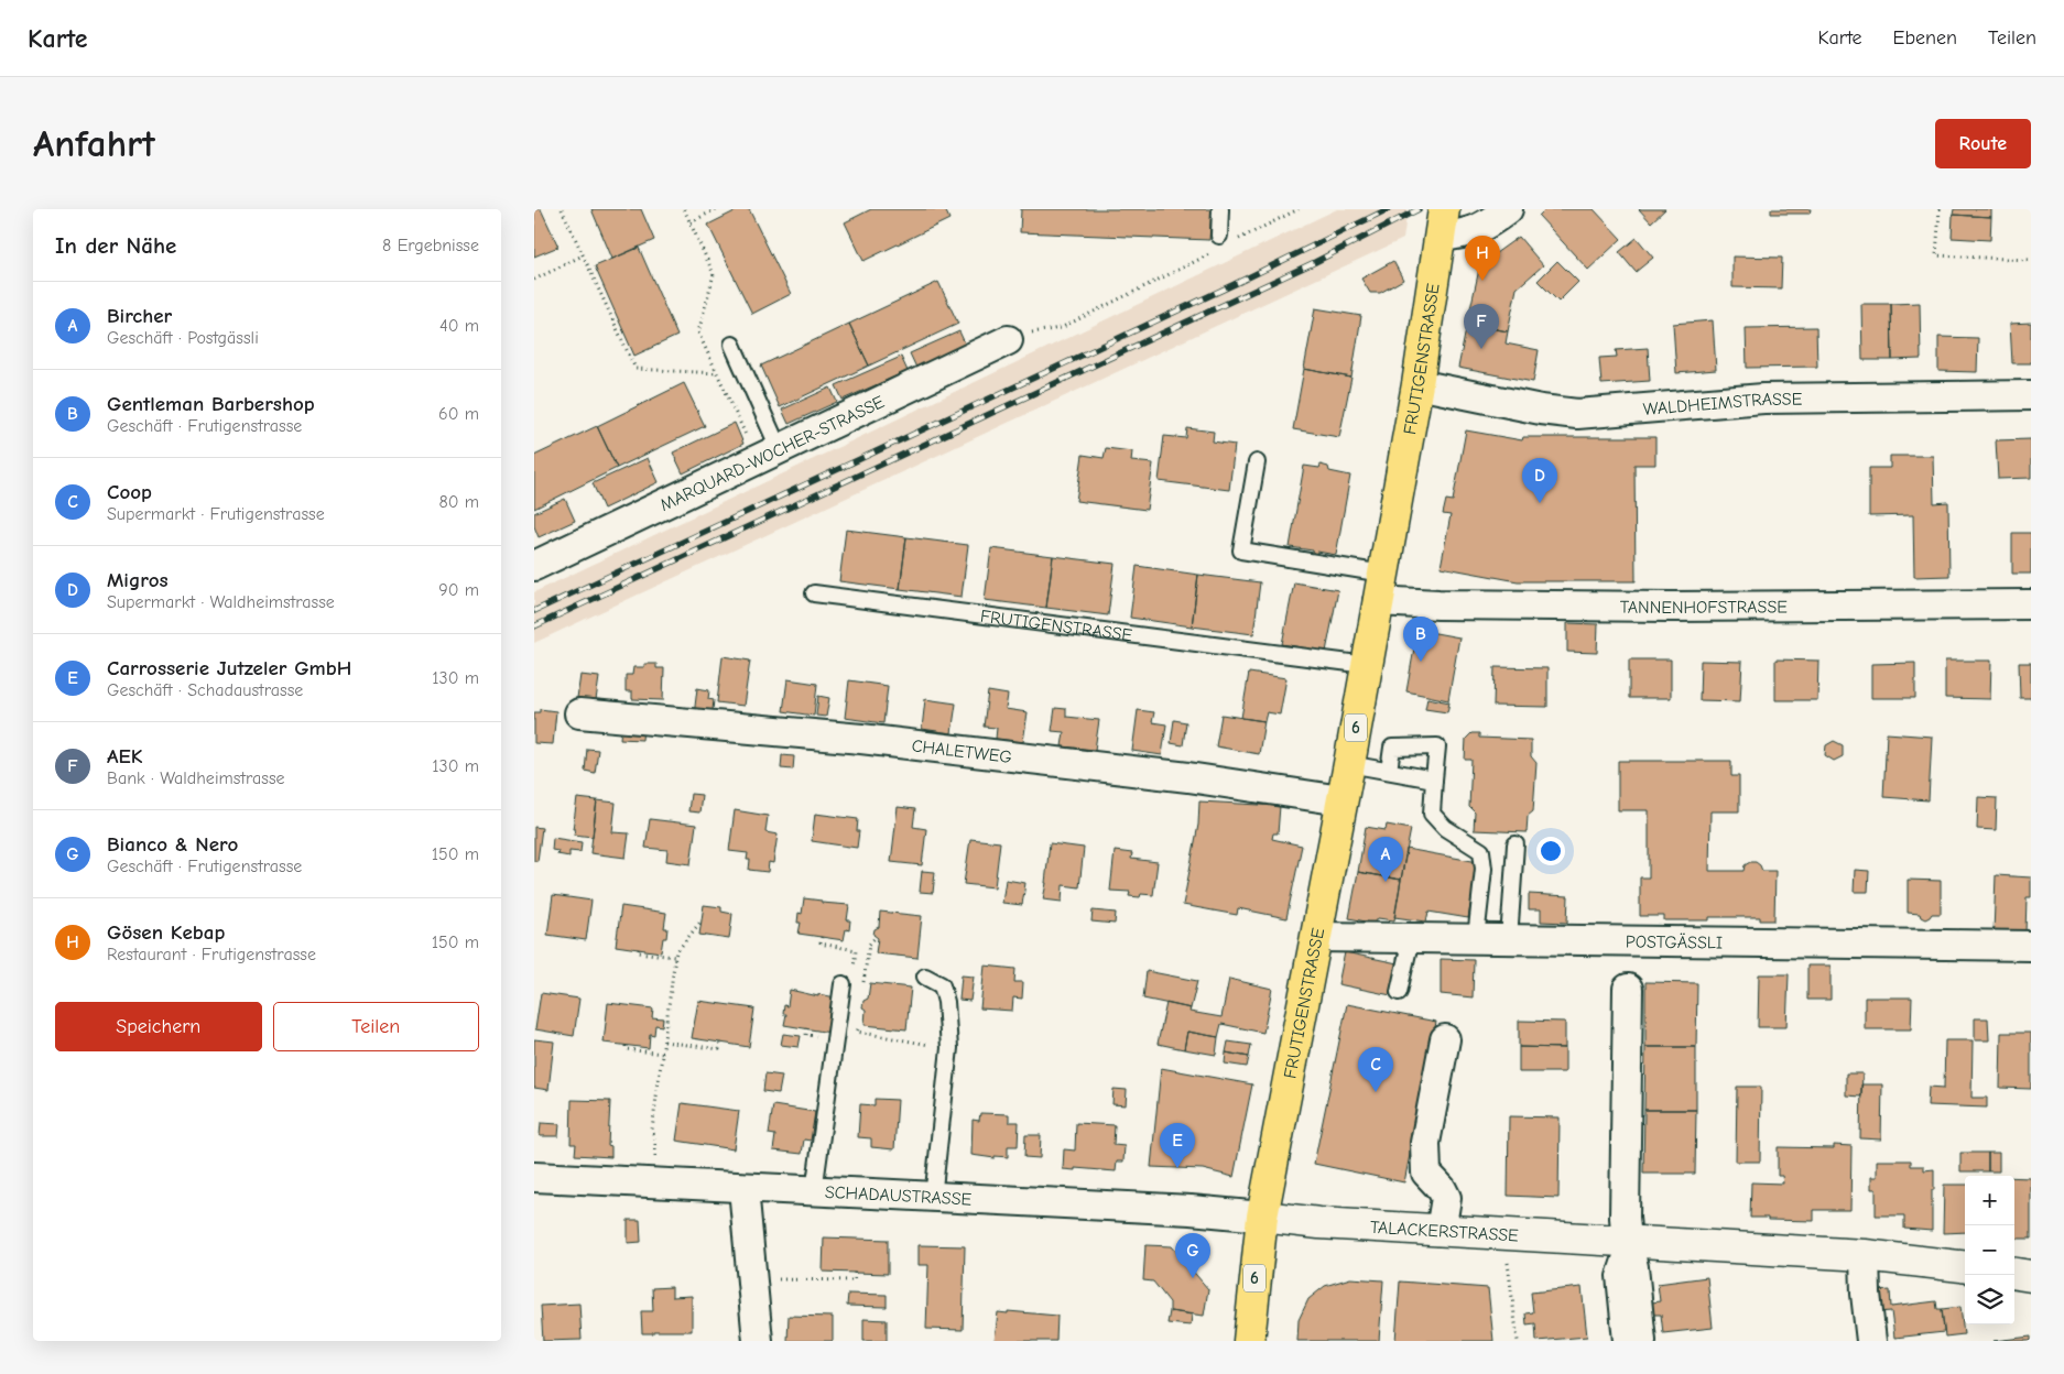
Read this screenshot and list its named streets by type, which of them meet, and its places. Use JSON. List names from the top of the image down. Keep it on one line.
{"streets":{"main road":["FRUTIGENSTRASSE","6","TALACKERSTRASSE"],"street":["WALDHEIMSTRASSE","MARQUARD-WOCHER-STRASSE","TANNENHOFSTRASSE","CHALETWEG","POSTGÄSSLI","SCHADAUSTRASSE"]},"crossings":[["FRUTIGENSTRASSE","WALDHEIMSTRASSE"],["FRUTIGENSTRASSE","TANNENHOFSTRASSE"],["FRUTIGENSTRASSE","CHALETWEG"],["FRUTIGENSTRASSE","POSTGÄSSLI"],["FRUTIGENSTRASSE","SCHADAUSTRASSE"],["FRUTIGENSTRASSE","TALACKERSTRASSE"],["SCHADAUSTRASSE","TALACKERSTRASSE"]],"page":{"header":"Karte","nav":["Karte","Ebenen","Teilen"],"buttons":["Route",["Speichern","Teilen"]],"title":"Anfahrt","heading":["In der Nähe","8 Ergebnisse"],"pins":["H","F","D","B","A","C","E","G"],"list":[{"mark":"A","name":"Bircher","note":"Geschäft · Postgässli","value":"40 m"},{"mark":"B","name":"Gentleman Barbershop","note":"Geschäft · Frutigenstrasse","value":"60 m"},{"mark":"C","name":"Coop","note":"Supermarkt · Frutigenstrasse","value":"80 m"},{"mark":"D","name":"Migros","note":"Supermarkt · Waldheimstrasse","value":"90 m"},{"mark":"E","name":"Carrosserie Jutzeler GmbH","note":"Geschäft · Schadaustrasse","value":"130 m"},{"mark":"F","name":"AEK","note":"Bank · Waldheimstrasse","value":"130 m"},{"mark":"G","name":"Bianco & Nero","note":"Geschäft · Frutigenstrasse","value":"150 m"},{"mark":"H","name":"Gösen Kebap","note":"Restaurant · Frutigenstrasse","value":"150 m"}],"map_buttons":["+","−"]}}
